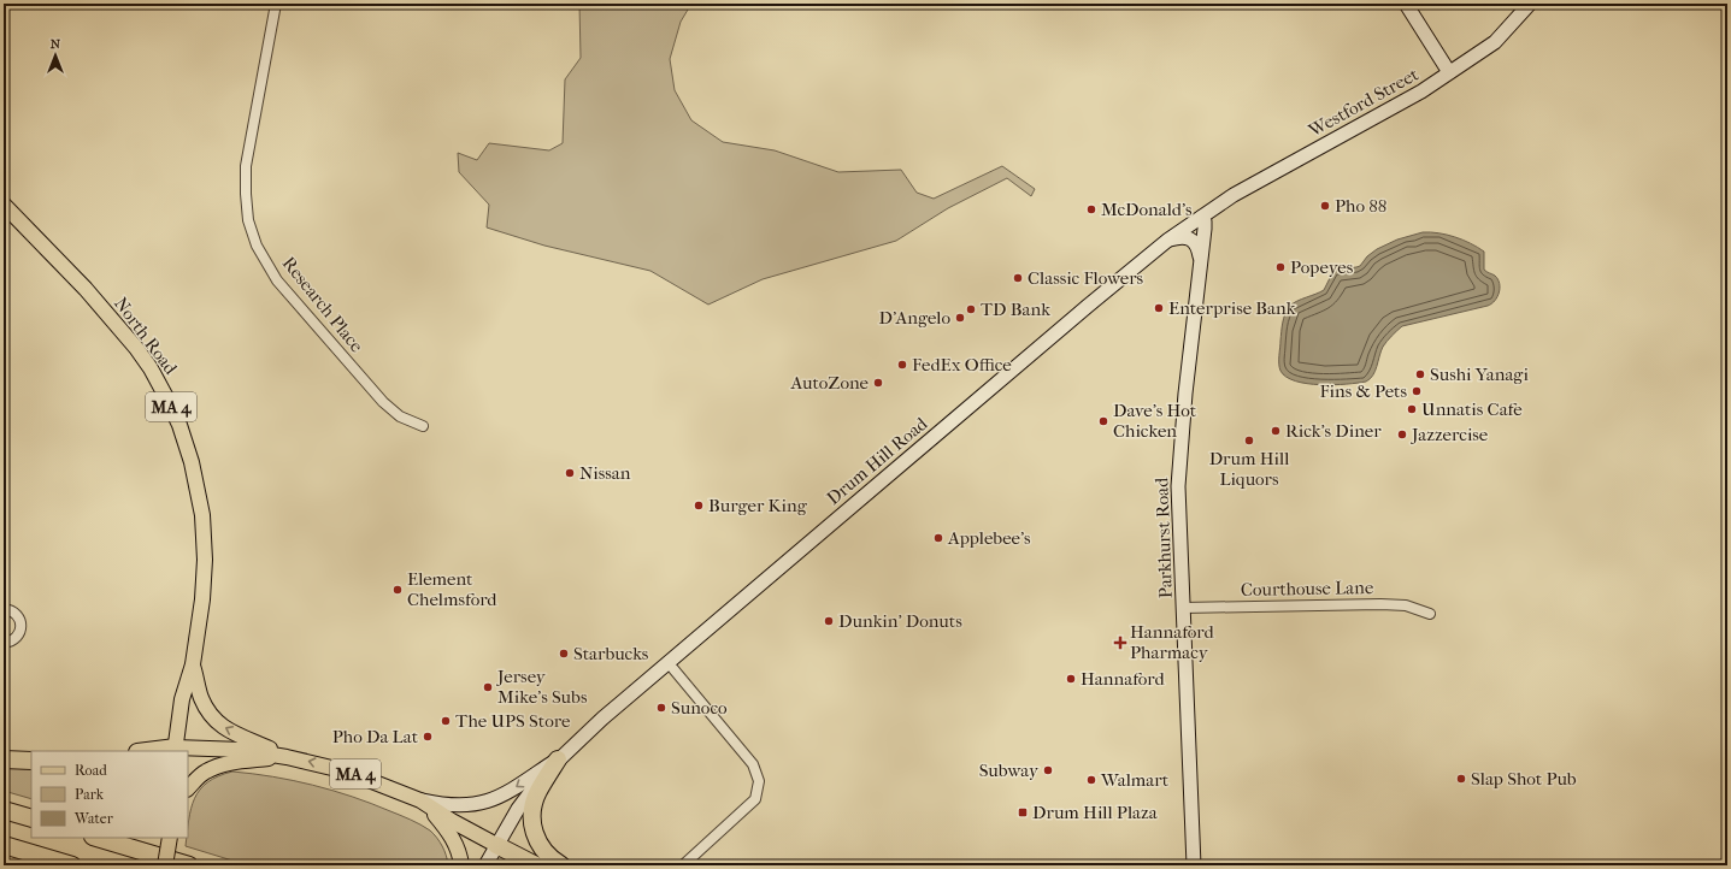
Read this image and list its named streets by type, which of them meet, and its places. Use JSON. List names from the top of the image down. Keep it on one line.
{"streets":{"main road":["Westford Street","North Road","MA 4","Drum Hill Road","Parkhurst Road"],"street":["Research Place","Courthouse Lane"]},"crossings":[["Westford Street","Drum Hill Road"],["Westford Street","Parkhurst Road"],["North Road","MA 4"],["MA 4","Drum Hill Road"],["Drum Hill Road","Parkhurst Road"],["Parkhurst Road","Courthouse Lane"]],"places":{"other":["Pho 88","McDonald's","Popeyes","Classic Flowers","Enterprise Bank","TD Bank","D'Angelo","FedEx Office","Sushi Yanagi","AutoZone","Fins & Pets","Unnatis Cafe","Dave's Hot Chicken","Rick's Diner","Jazzercise","Drum Hill Liquors","Nissan","Burger King","Applebee's","Element Chelmsford","Dunkin' Donuts","Starbucks","Hannaford","Jersey Mike's Subs","Sunoco","The UPS Store","Pho Da Lat","Subway","Slap Shot Pub","Walmart"],"health":["Hannaford Pharmacy"],"transit":["Drum Hill Plaza"]},"legend":["Road","Park","Water"],"north":"top"}
